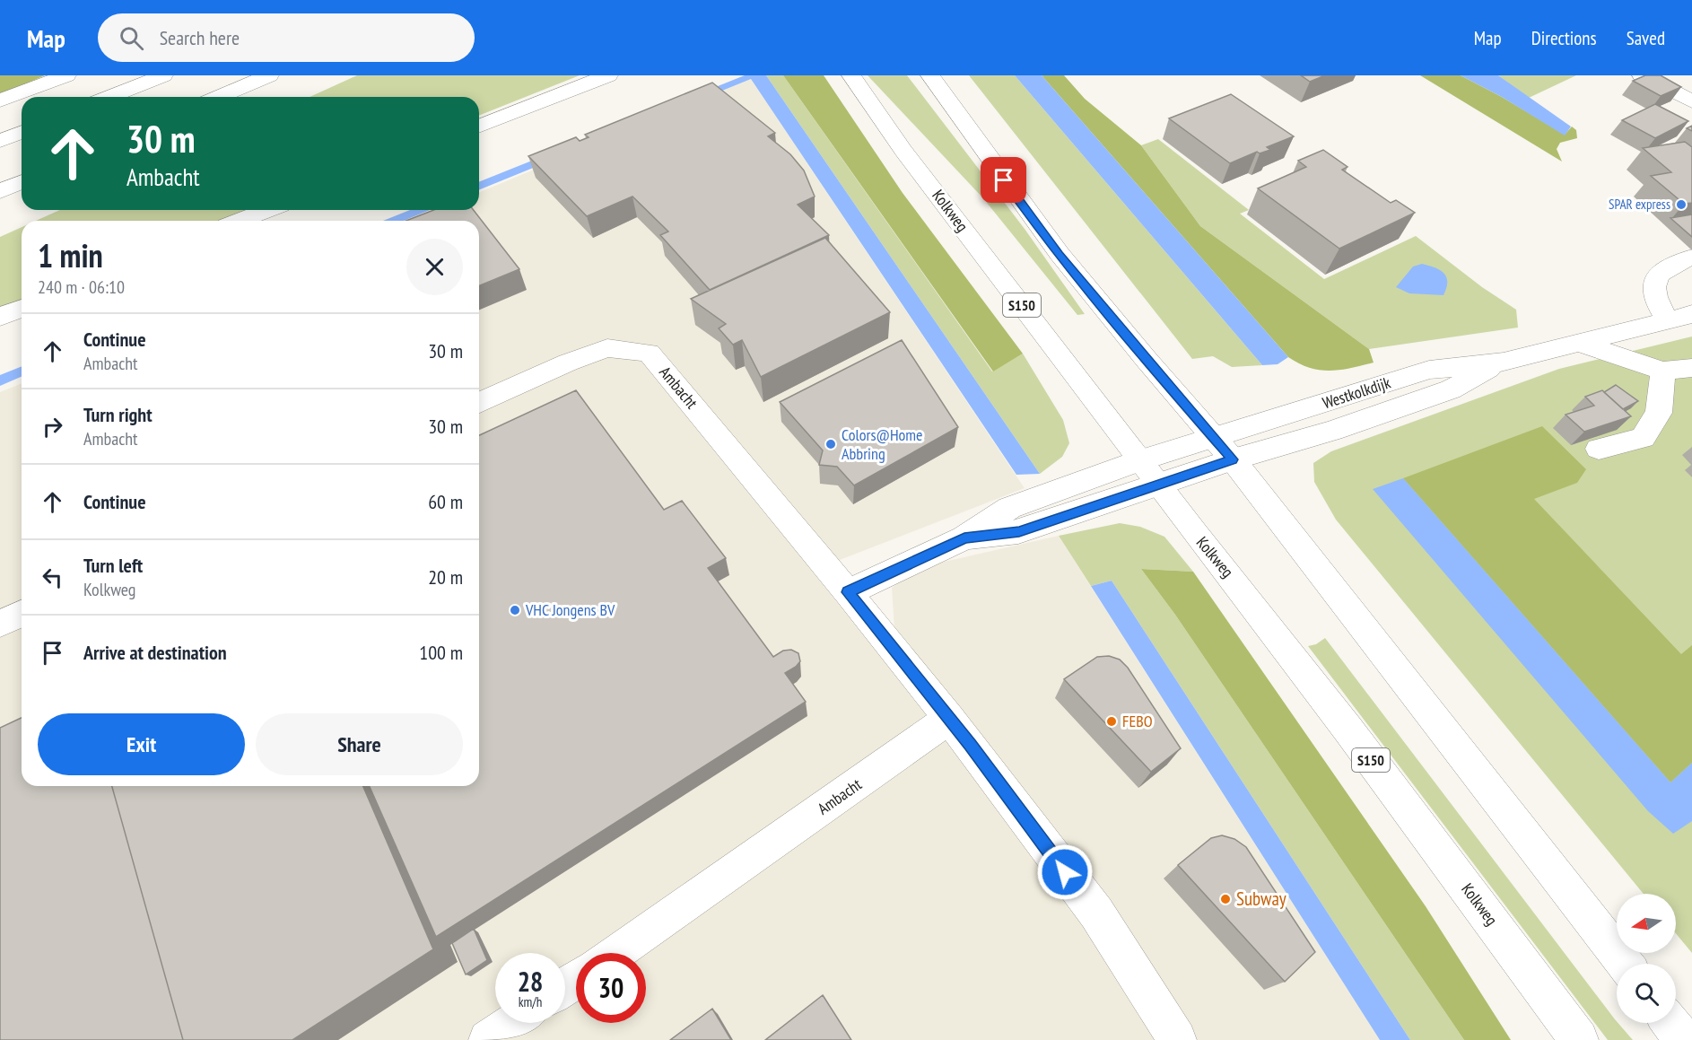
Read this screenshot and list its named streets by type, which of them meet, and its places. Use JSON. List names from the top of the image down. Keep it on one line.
{"streets":{"main road":["Kolkweg","S150","Ambacht","Westkolkdijk"]},"crossings":[["Kolkweg","Westkolkdijk"]],"places":["SPAR express","Colors@Home Abbring","VHC Jongens BV","FEBO","Subway"],"north":"left","page":{"header":"Map","search":"Search here","nav":["Map","Directions","Saved"],"turn":["30 m","Ambacht"],"heading":["1 min","240 m · 06:10"],"list":[{"name":"Continue","note":"Ambacht","value":"30 m"},{"name":"Turn right","note":"Ambacht","value":"30 m"},{"name":"Continue","value":"60 m"},{"name":"Turn left","note":"Kolkweg","value":"20 m"},{"name":"Arrive at destination","value":"100 m"}],"buttons":["Exit","Share"],"speed":"28 km/h","limit":"30"}}
